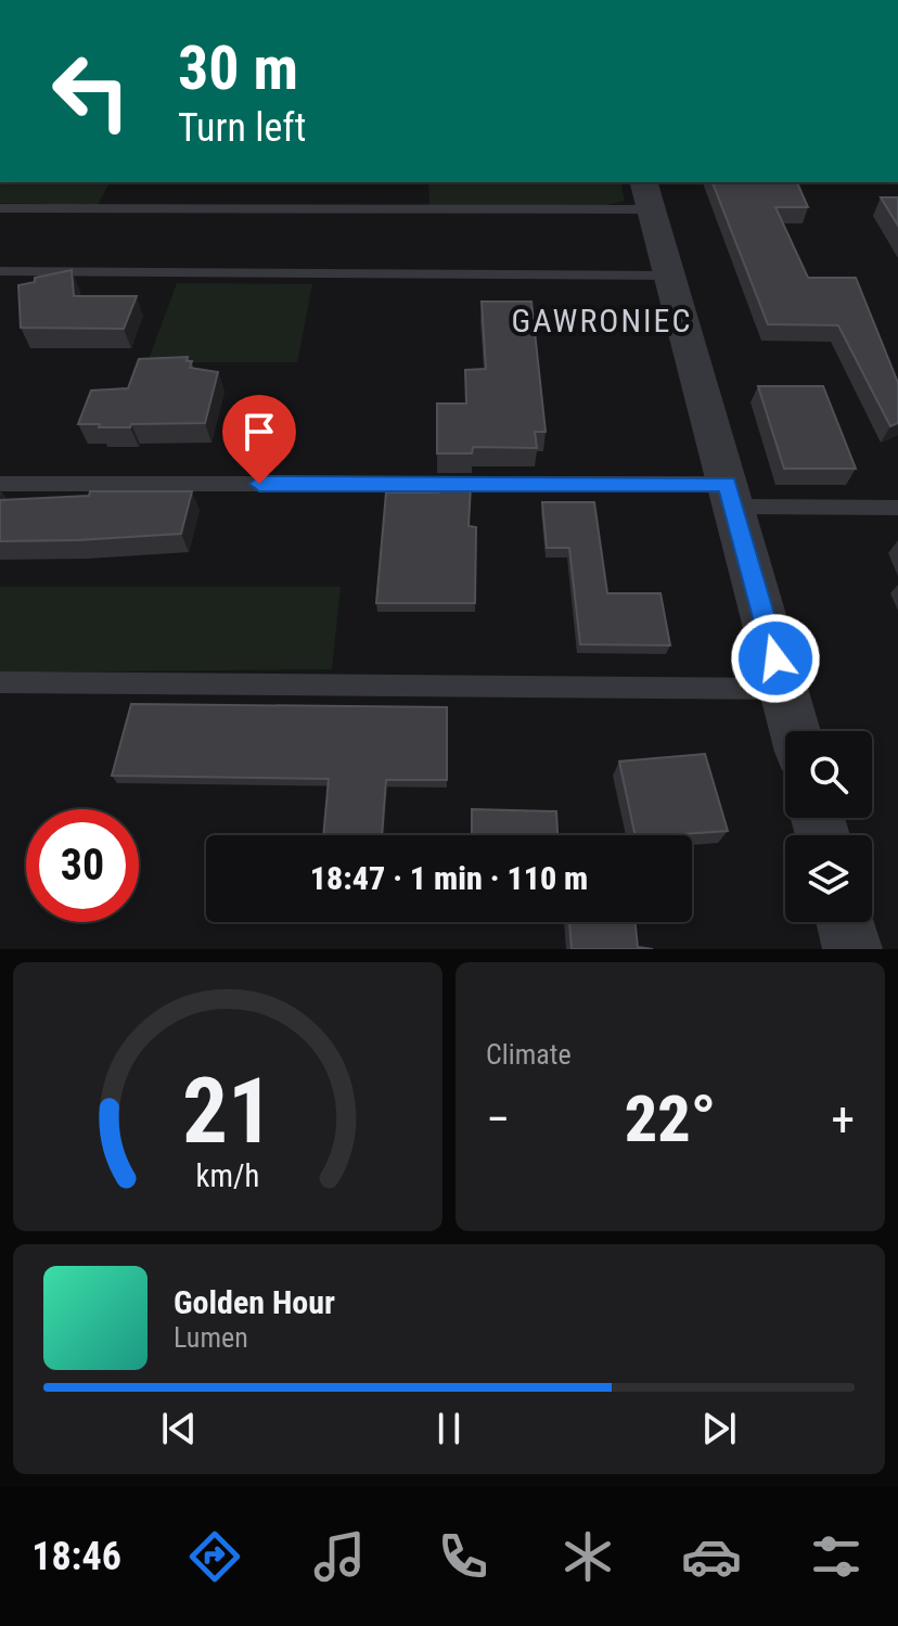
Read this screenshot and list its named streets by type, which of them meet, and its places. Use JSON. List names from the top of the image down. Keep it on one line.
{"districts":["GAWRONIEC"],"page":{"turn":["30 m","Turn left"],"limit":"30","trip":"18:47 · 1 min · 110 m","tile":"Climate","heat":["−","22°","+"],"song":["Golden Hour","Lumen"],"tabs":"18:46","gauge":["21","km/h"]}}
